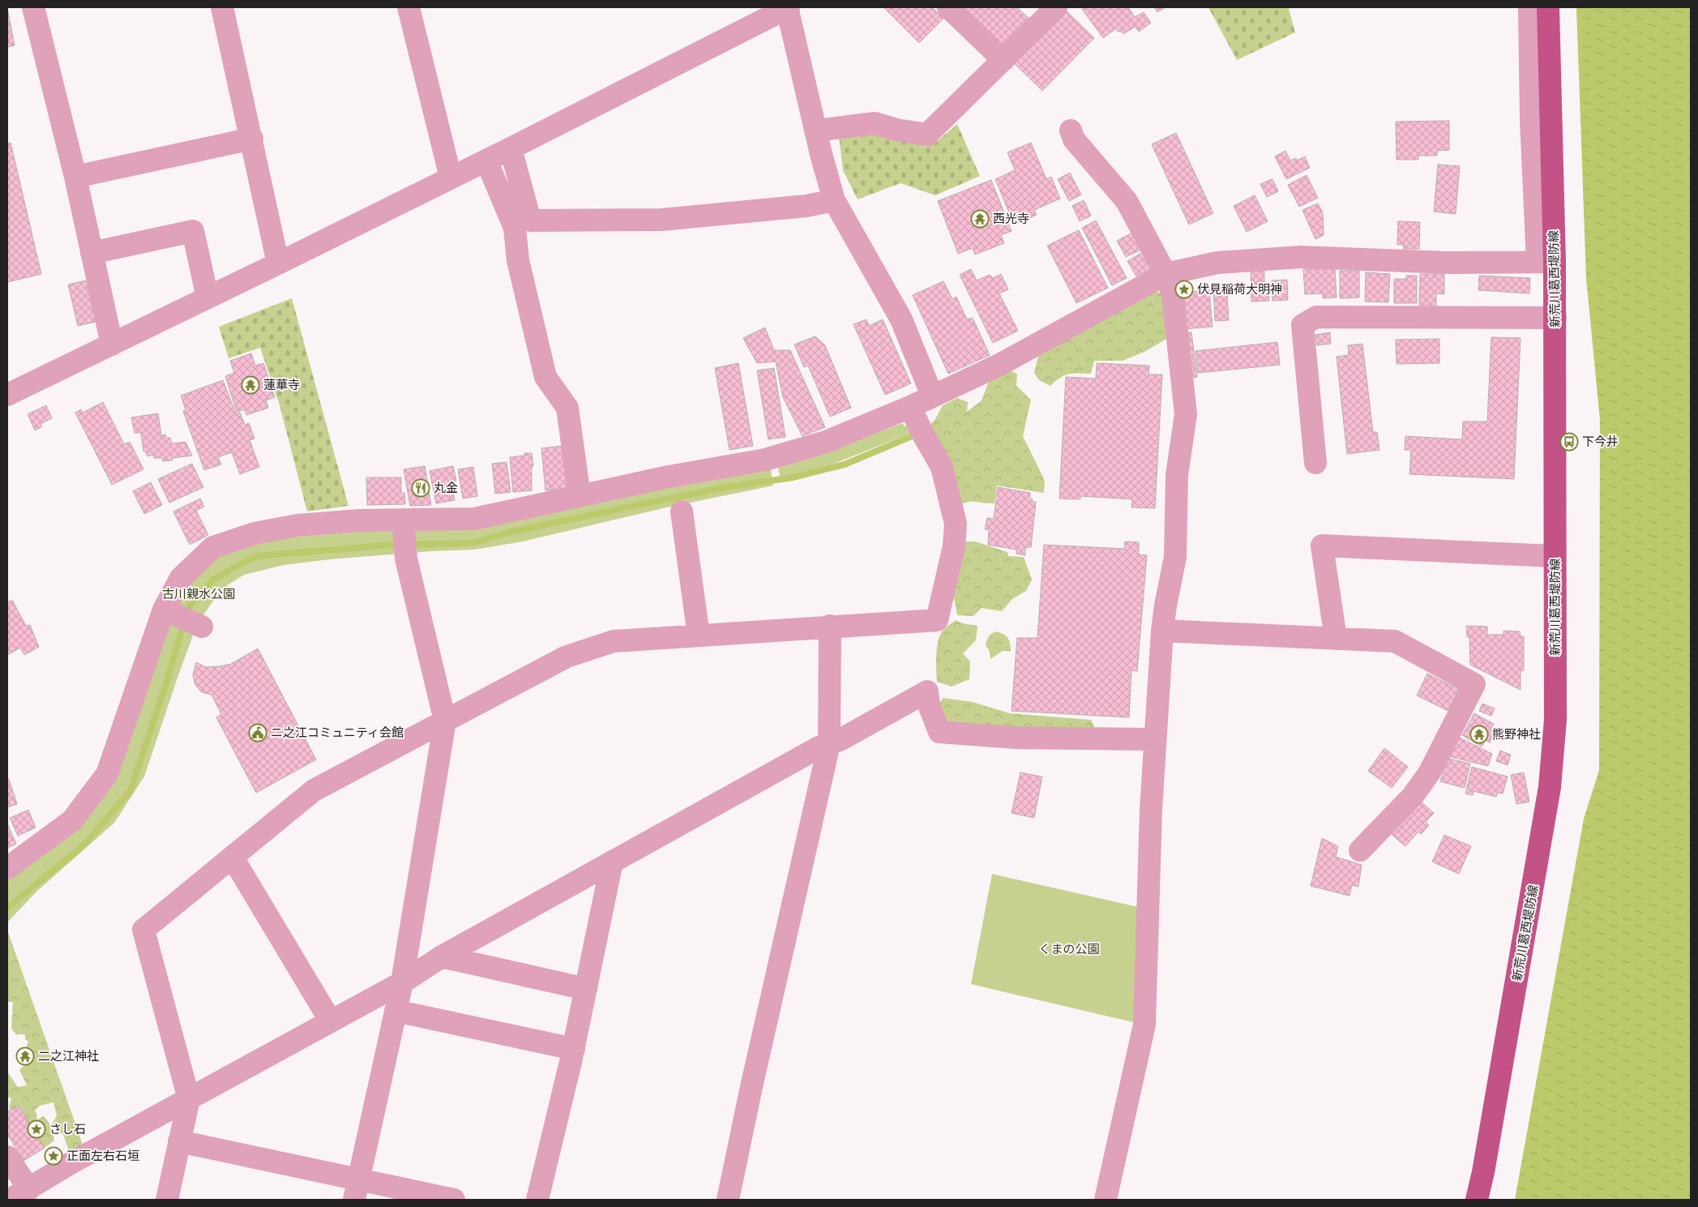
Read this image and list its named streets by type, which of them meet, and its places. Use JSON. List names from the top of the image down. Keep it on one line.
{"streets":{"main road":["新荒川葛西堤防線"]},"parks":["古川親水公園","くまの公園"],"places":{"temple":["西光寺","蓮華寺","熊野神社","二之江神社"],"place":["伏見稲荷大明神","さし石","正面左右石垣"],"bus stop":["下今井"],"restaurant":["丸金"],"public building":["ニ之江コミュニティ会館"]}}
